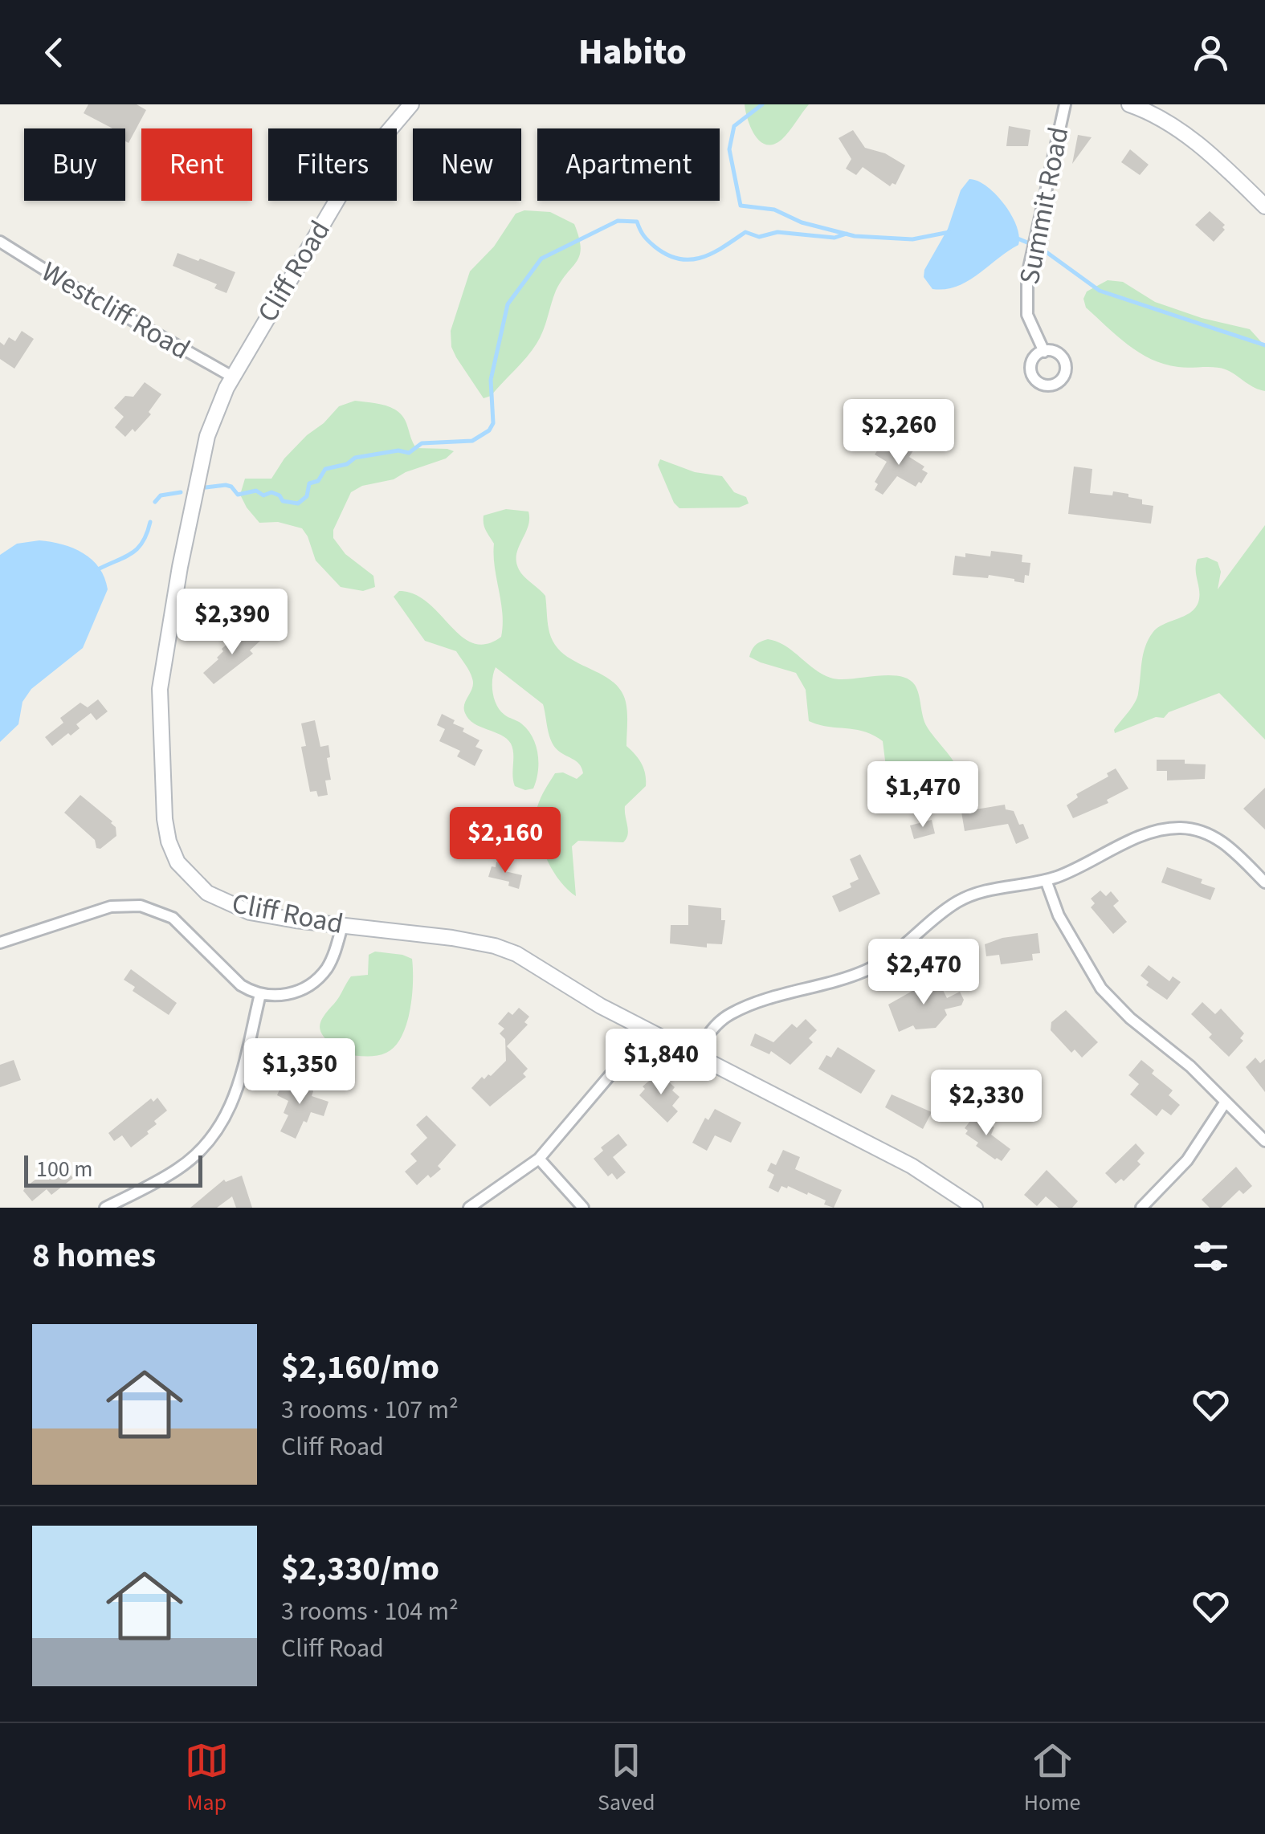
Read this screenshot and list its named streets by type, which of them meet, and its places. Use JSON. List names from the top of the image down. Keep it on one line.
{"streets":{"street":["Summit Road","Cliff Road","Westcliff Road"]},"crossings":[["Cliff Road","Westcliff Road"]],"scale_bar":"100 m","page":{"header":"Habito","chip":["Buy","Rent","Filters","New","Apartment"],"price":["$2,260","$2,390","$1,470","$2,160","$2,470","$1,840","$1,350","$2,330"],"scale":"100 m","heading":"8 homes","list":[{"name":"$2,160/mo","note":"3 rooms · 107 m² · Cliff Road"},{"name":"$2,330/mo","note":"3 rooms · 104 m² · Cliff Road"}],"tabs":["Map","Saved","Home"]}}
